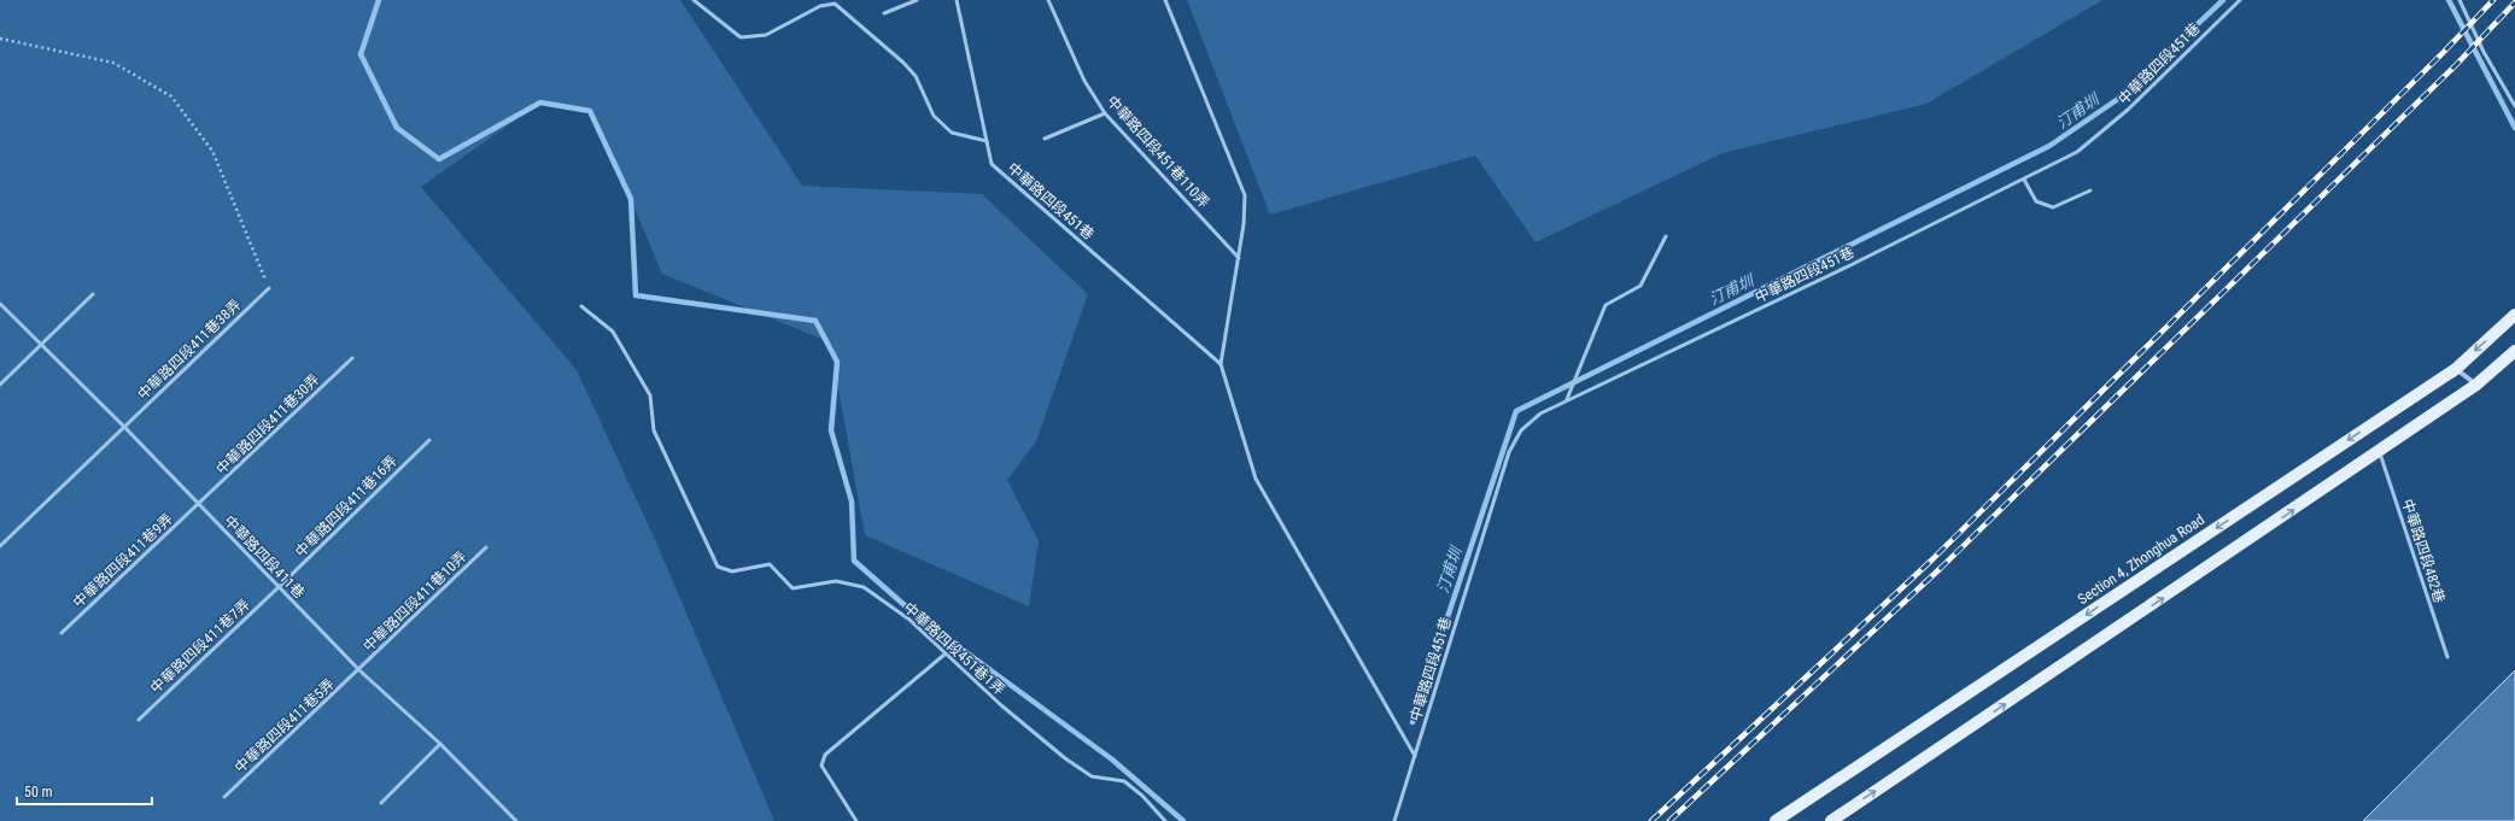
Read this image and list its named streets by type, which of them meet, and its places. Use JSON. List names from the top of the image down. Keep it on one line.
{"streets":{"main road":["Section 4, Zhonghua Road"],"lane":["中華路四段451巷","中華路四段451巷110弄","中華路四段411巷38弄","中華路四段411巷30弄","中華路四段411巷16弄","中華路四段482巷","中華路四段411巷","中華路四段411巷9弄","中華路四段411巷10弄","中華路四段411巷7弄","中華路四段451巷1弄","中華路四段411巷5弄"]},"crossings":[["中華路四段451巷","中華路四段451巷110弄"],["中華路四段411巷38弄","中華路四段411巷"],["中華路四段411巷30弄","中華路四段411巷"],["中華路四段411巷30弄","中華路四段411巷9弄"],["中華路四段411巷16弄","中華路四段411巷"],["中華路四段411巷16弄","中華路四段411巷7弄"],["中華路四段411巷","中華路四段411巷9弄"],["中華路四段411巷","中華路四段411巷10弄"],["中華路四段411巷","中華路四段411巷7弄"],["中華路四段411巷","中華路四段411巷5弄"],["中華路四段411巷10弄","中華路四段411巷5弄"]],"water":["汀甫圳"],"scale_bar":"50 m"}
